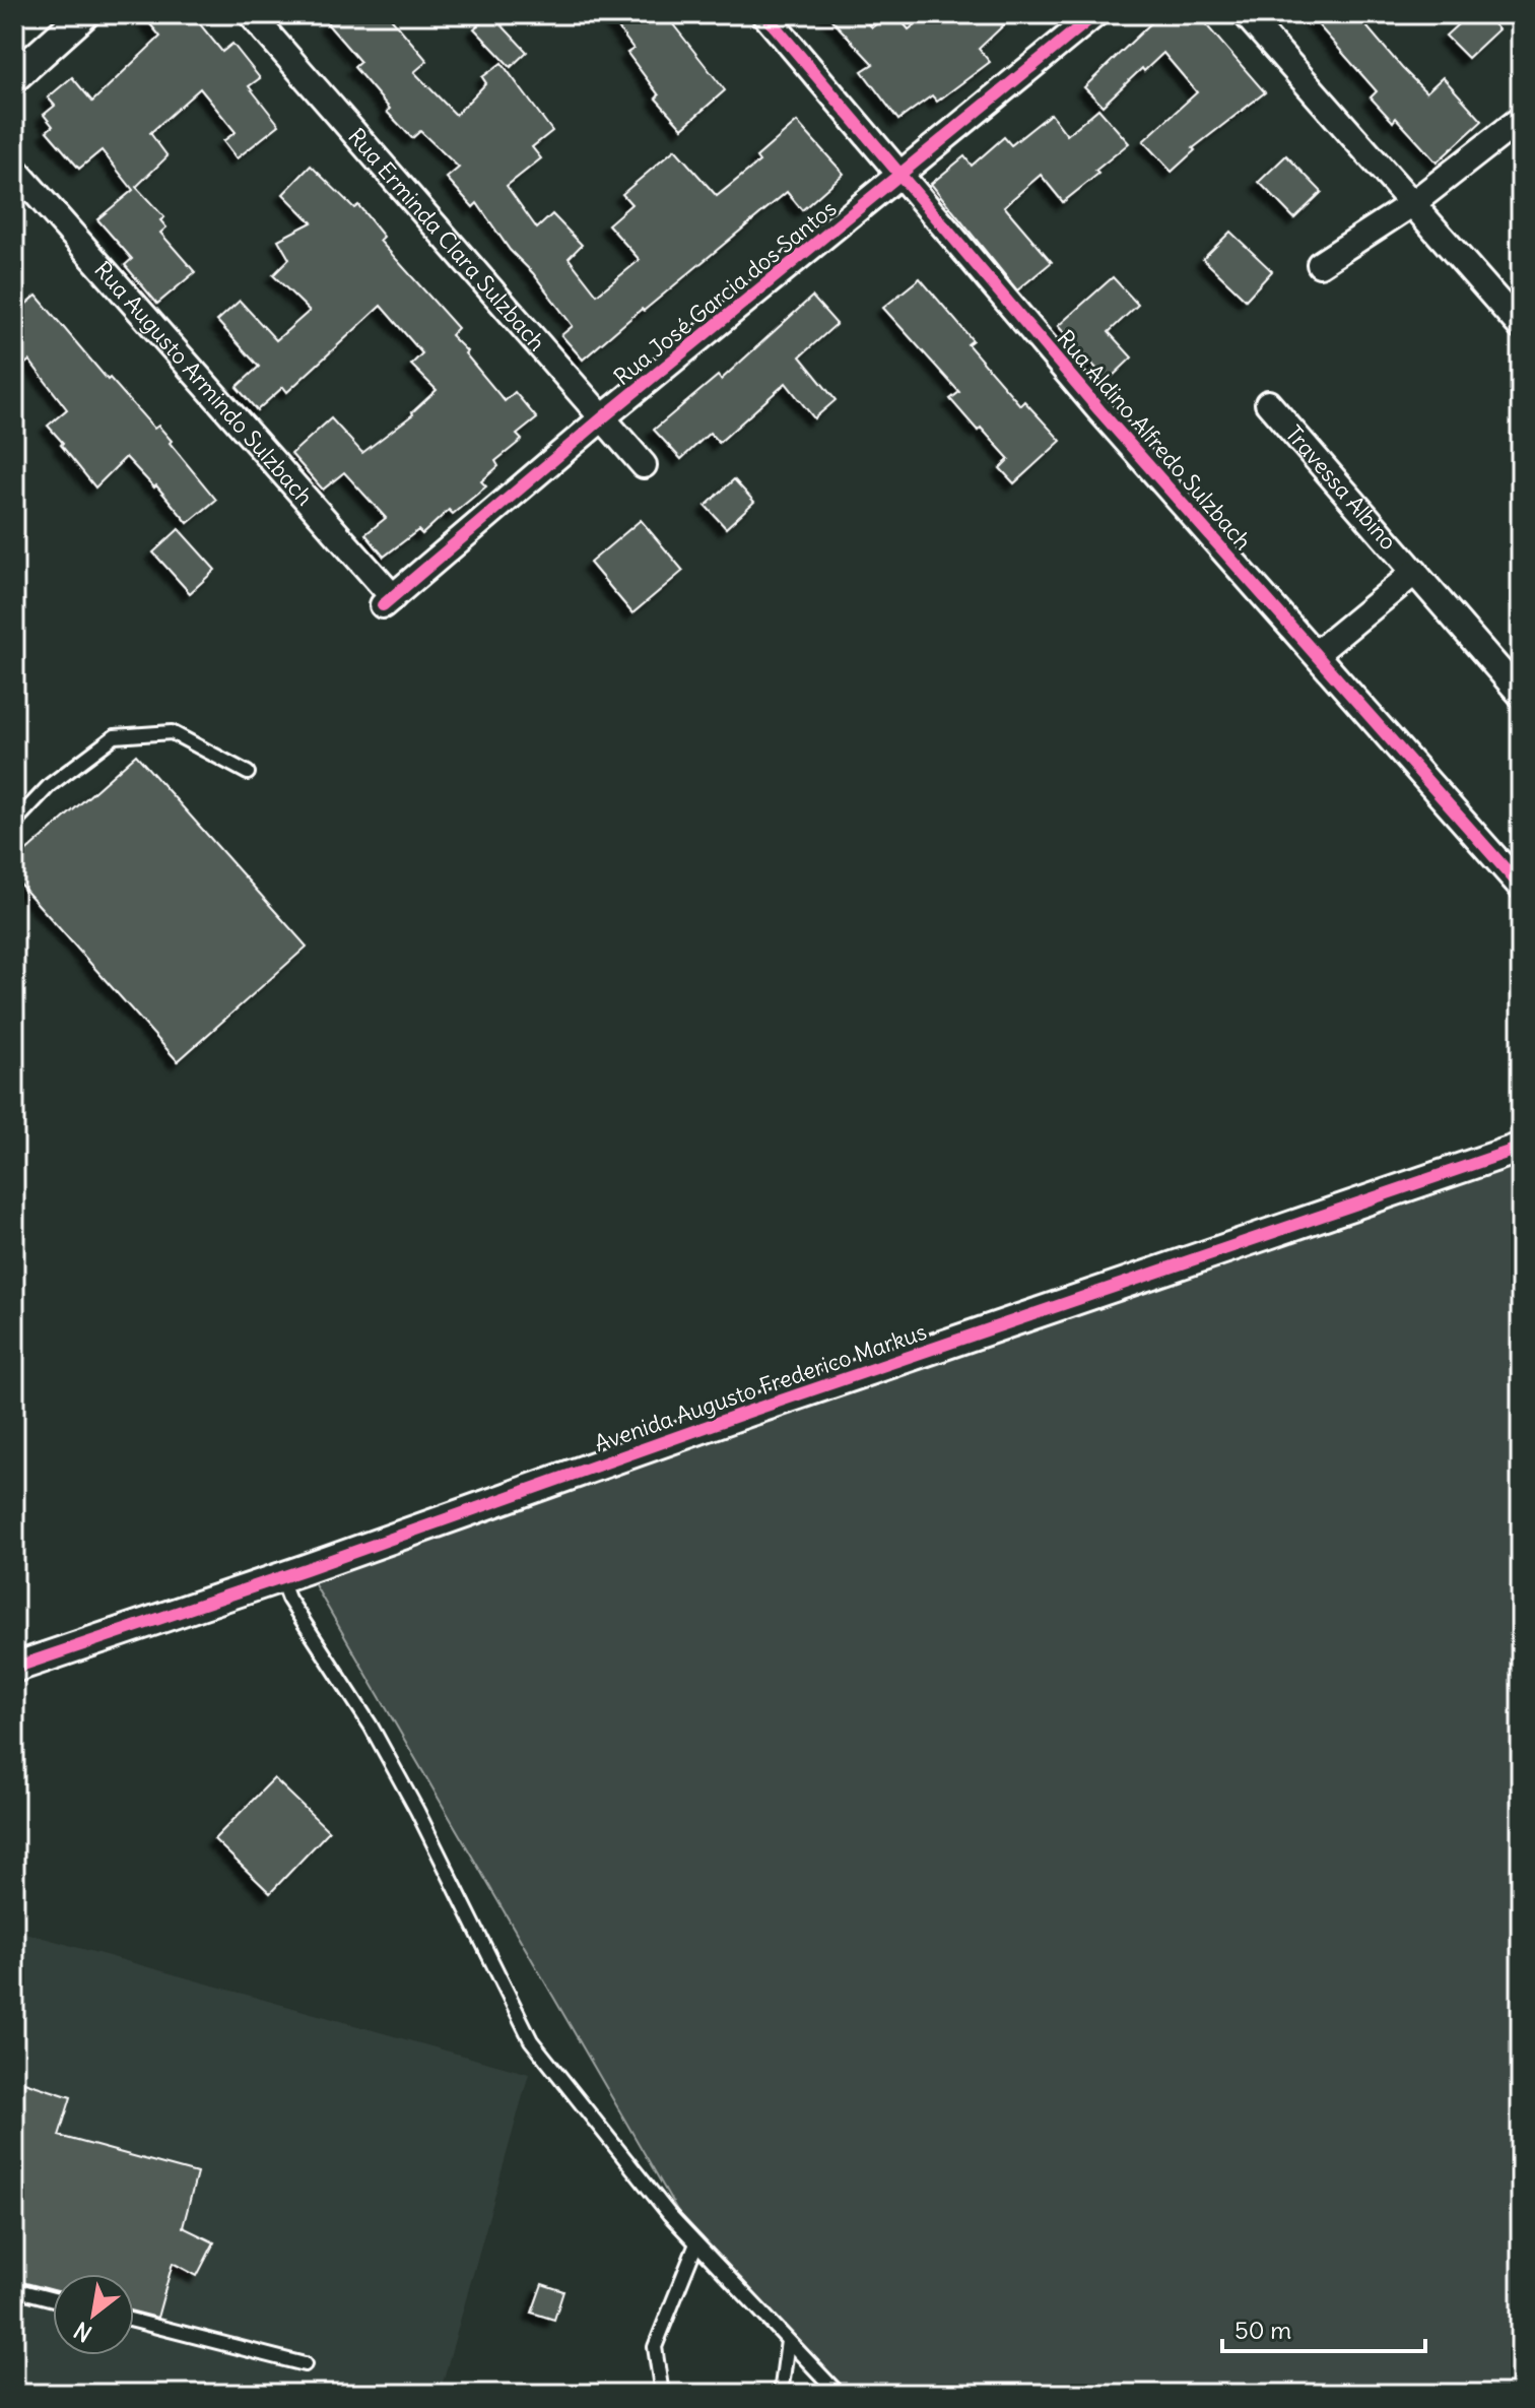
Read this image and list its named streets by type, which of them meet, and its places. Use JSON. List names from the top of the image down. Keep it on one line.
{"streets":{"street":["Rua Erminda Clara Sulzbach","Rua José Garcia dos Santos","Rua Augusto Armindo Sulzbach","Rua Aldino Alfredo Sulzbach","Travessa Albino","Avenida Augusto Frederico Markus"]},"crossings":[["Rua Erminda Clara Sulzbach","Rua José Garcia dos Santos"],["Rua José Garcia dos Santos","Rua Augusto Armindo Sulzbach"],["Rua José Garcia dos Santos","Rua Aldino Alfredo Sulzbach"]],"scale_bar":"50 m","north":"bottom left"}
